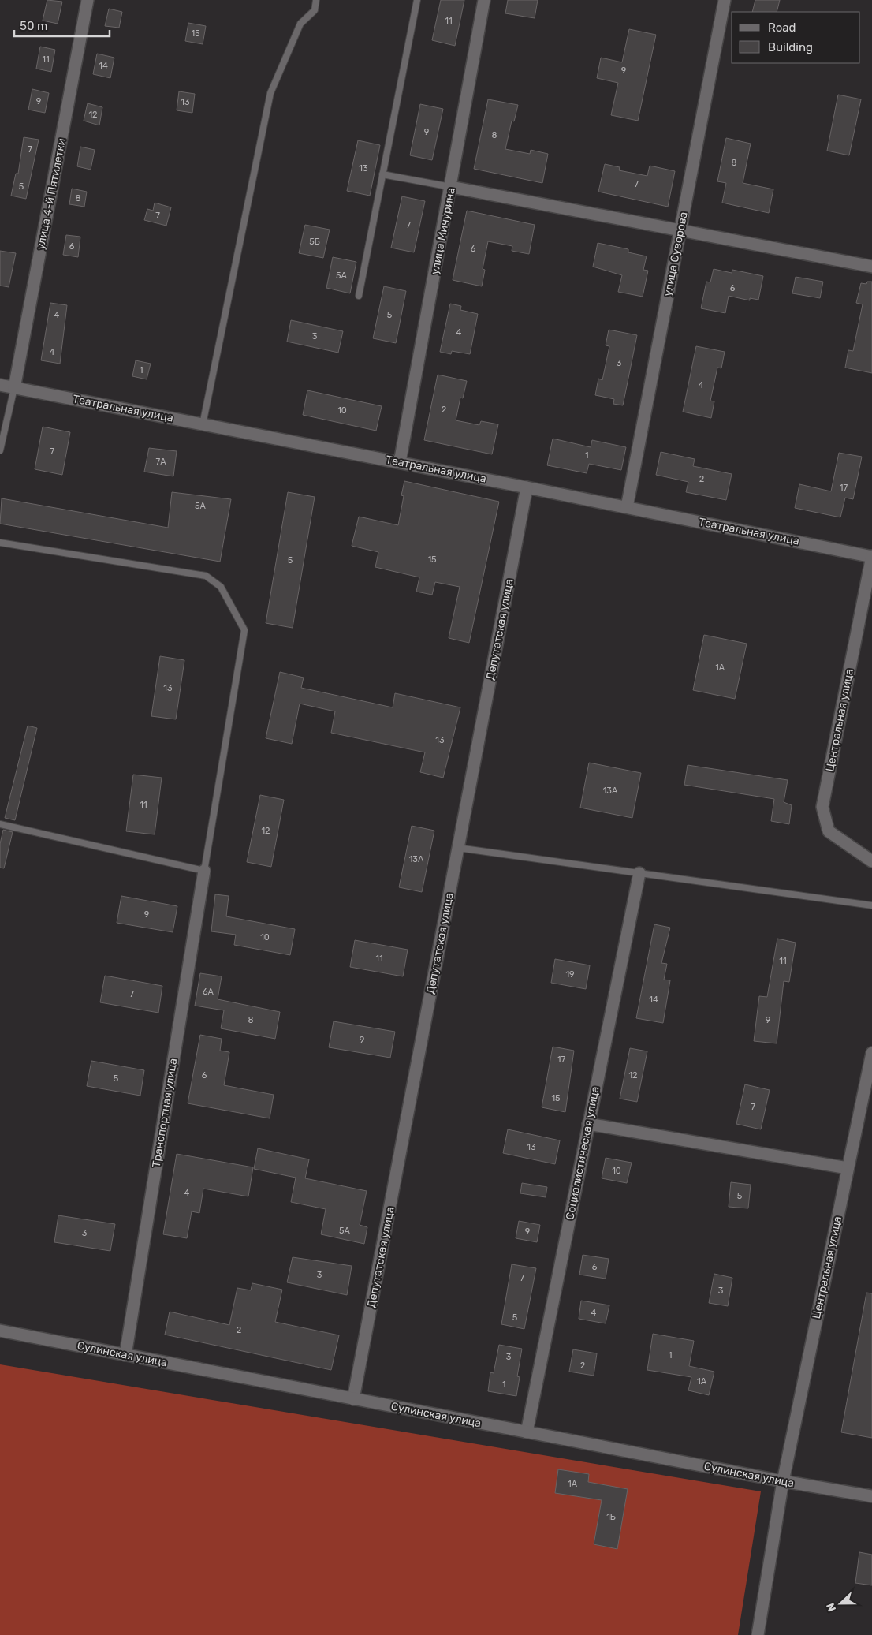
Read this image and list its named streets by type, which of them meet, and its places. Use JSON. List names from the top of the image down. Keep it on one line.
{"streets":{"street":["улица 4-й Пятилетки","улица Мичурина","улица Суворова","Театральная улица","Депутатская улица","Центральная улица","Транспортная улица","Социалистическая улица","Сулинская улица"]},"crossings":[["улица 4-й Пятилетки","Театральная улица"],["улица Мичурина","Театральная улица"],["улица Суворова","Театральная улица"],["Театральная улица","Депутатская улица"],["Театральная улица","Центральная улица"],["Депутатская улица","Сулинская улица"],["Центральная улица","Сулинская улица"],["Транспортная улица","Сулинская улица"],["Социалистическая улица","Сулинская улица"]],"house_numbers":["11","15","11","14","9","9","13","12","9","8","7","8","13","7","5","8","7","7","5Б","6","6","5А","6","4","5","4","3","4","3","1","4","2","10","7","1","7А","2","17","5А","15","5","1А","13","13","13А","11","12","13А","9","10","11","11","19","6А","7","14","8","9","9","17","6","12","5","15","7","13","10","4","5","5А","9","3","6","3","7","3","4","5","2","1","3","2","1А","1","1А","1Б"],"legend":["Road","Building"],"scale_bar":"50 m","north":"left"}
